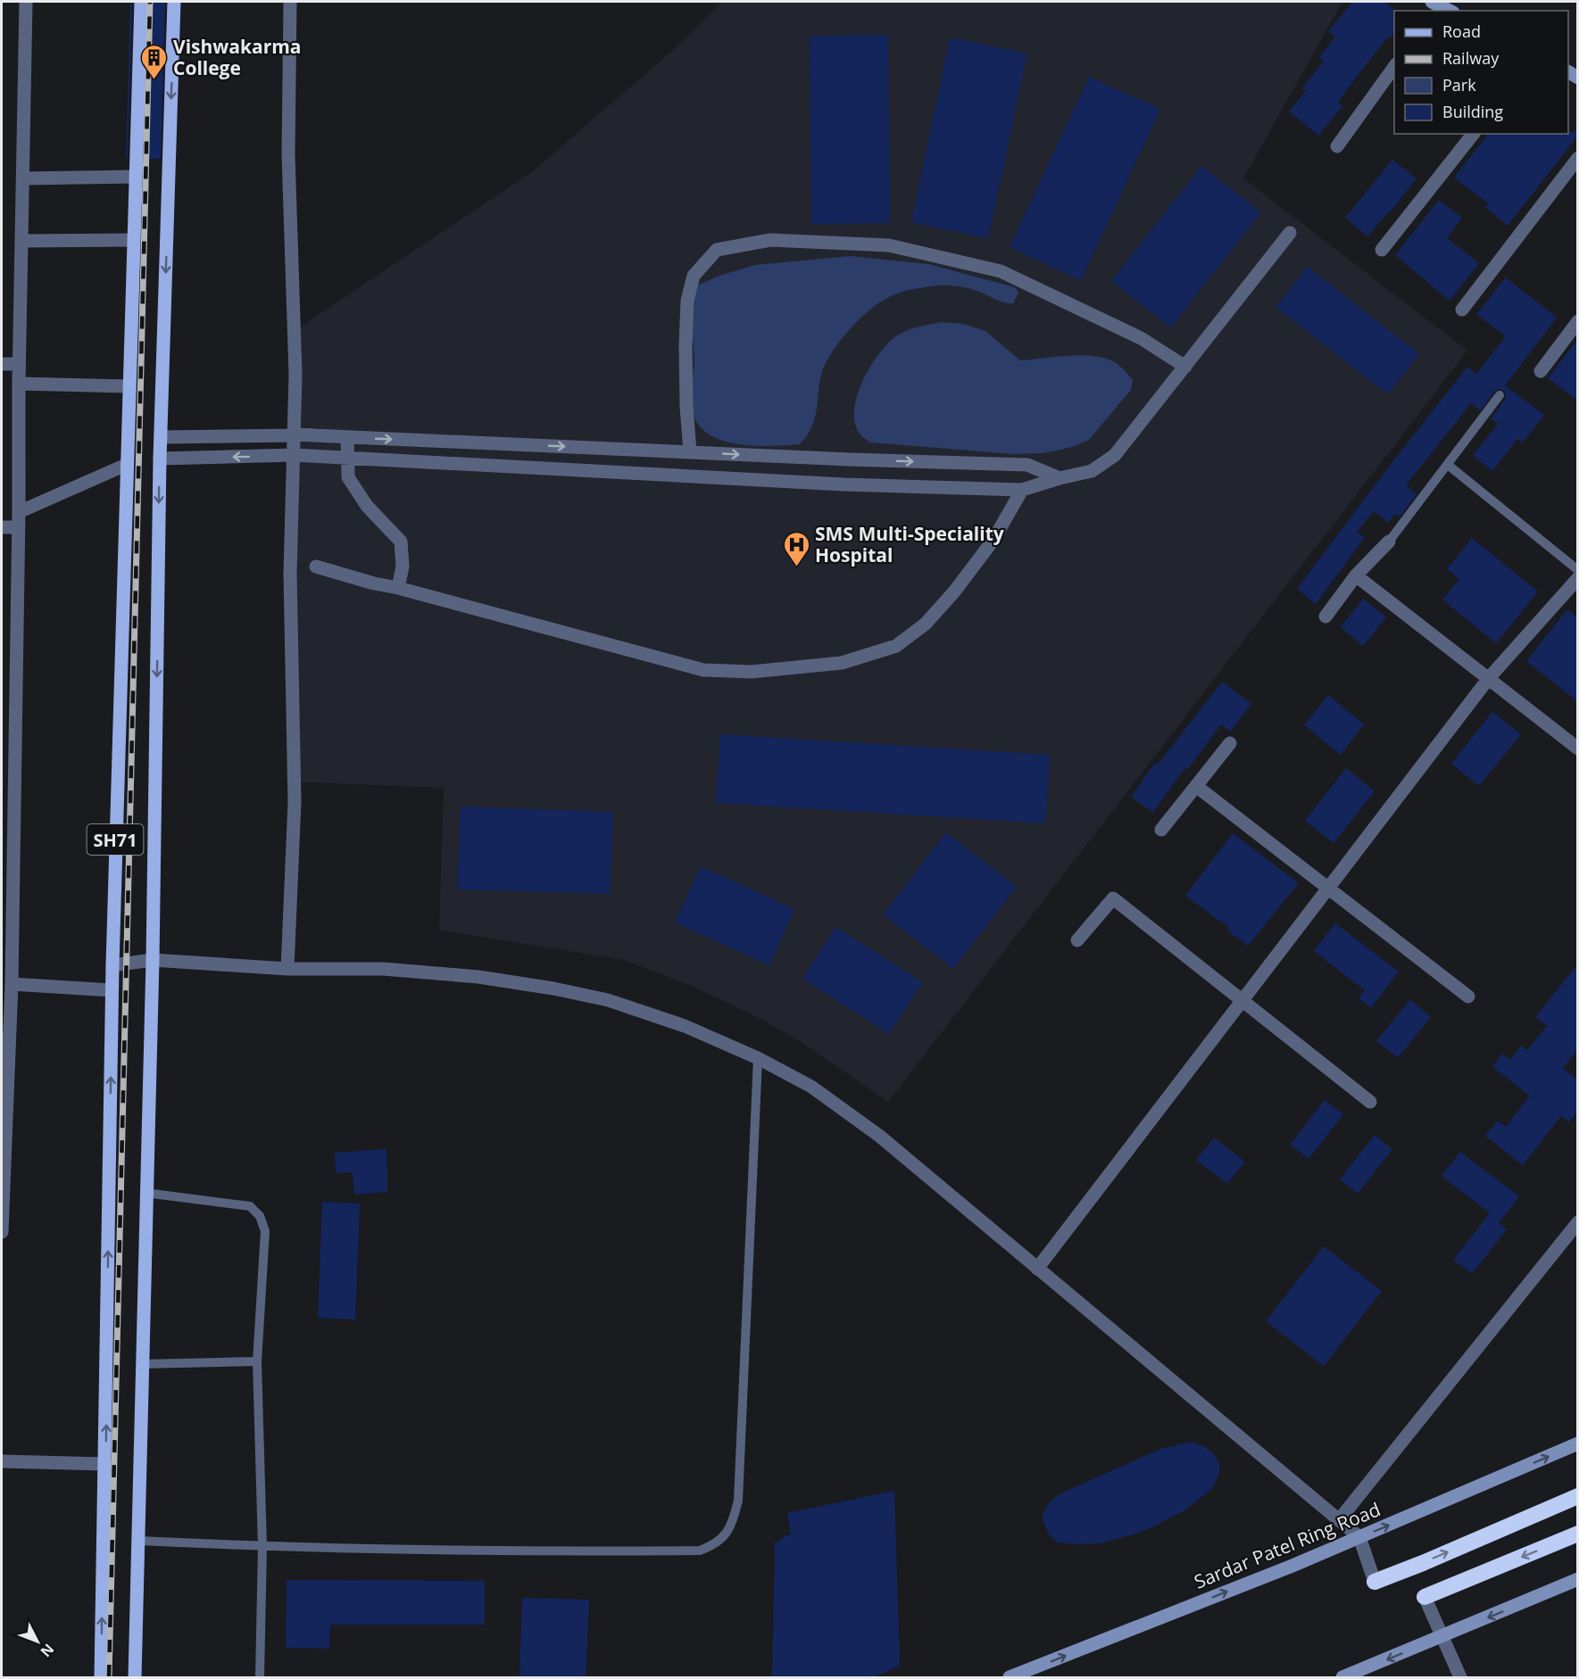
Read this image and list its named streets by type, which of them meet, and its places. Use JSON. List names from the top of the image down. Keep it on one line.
{"streets":{"main road":["SH71"],"street":["Sardar Patel Ring Road"]},"one_way":["Sardar Patel Ring Road"],"places":{"building":["Vishwakarma College"],"hospital":["SMS Multi-Speciality Hospital"]},"legend":["Road","Railway","Park","Building"],"north":"bottom right"}
